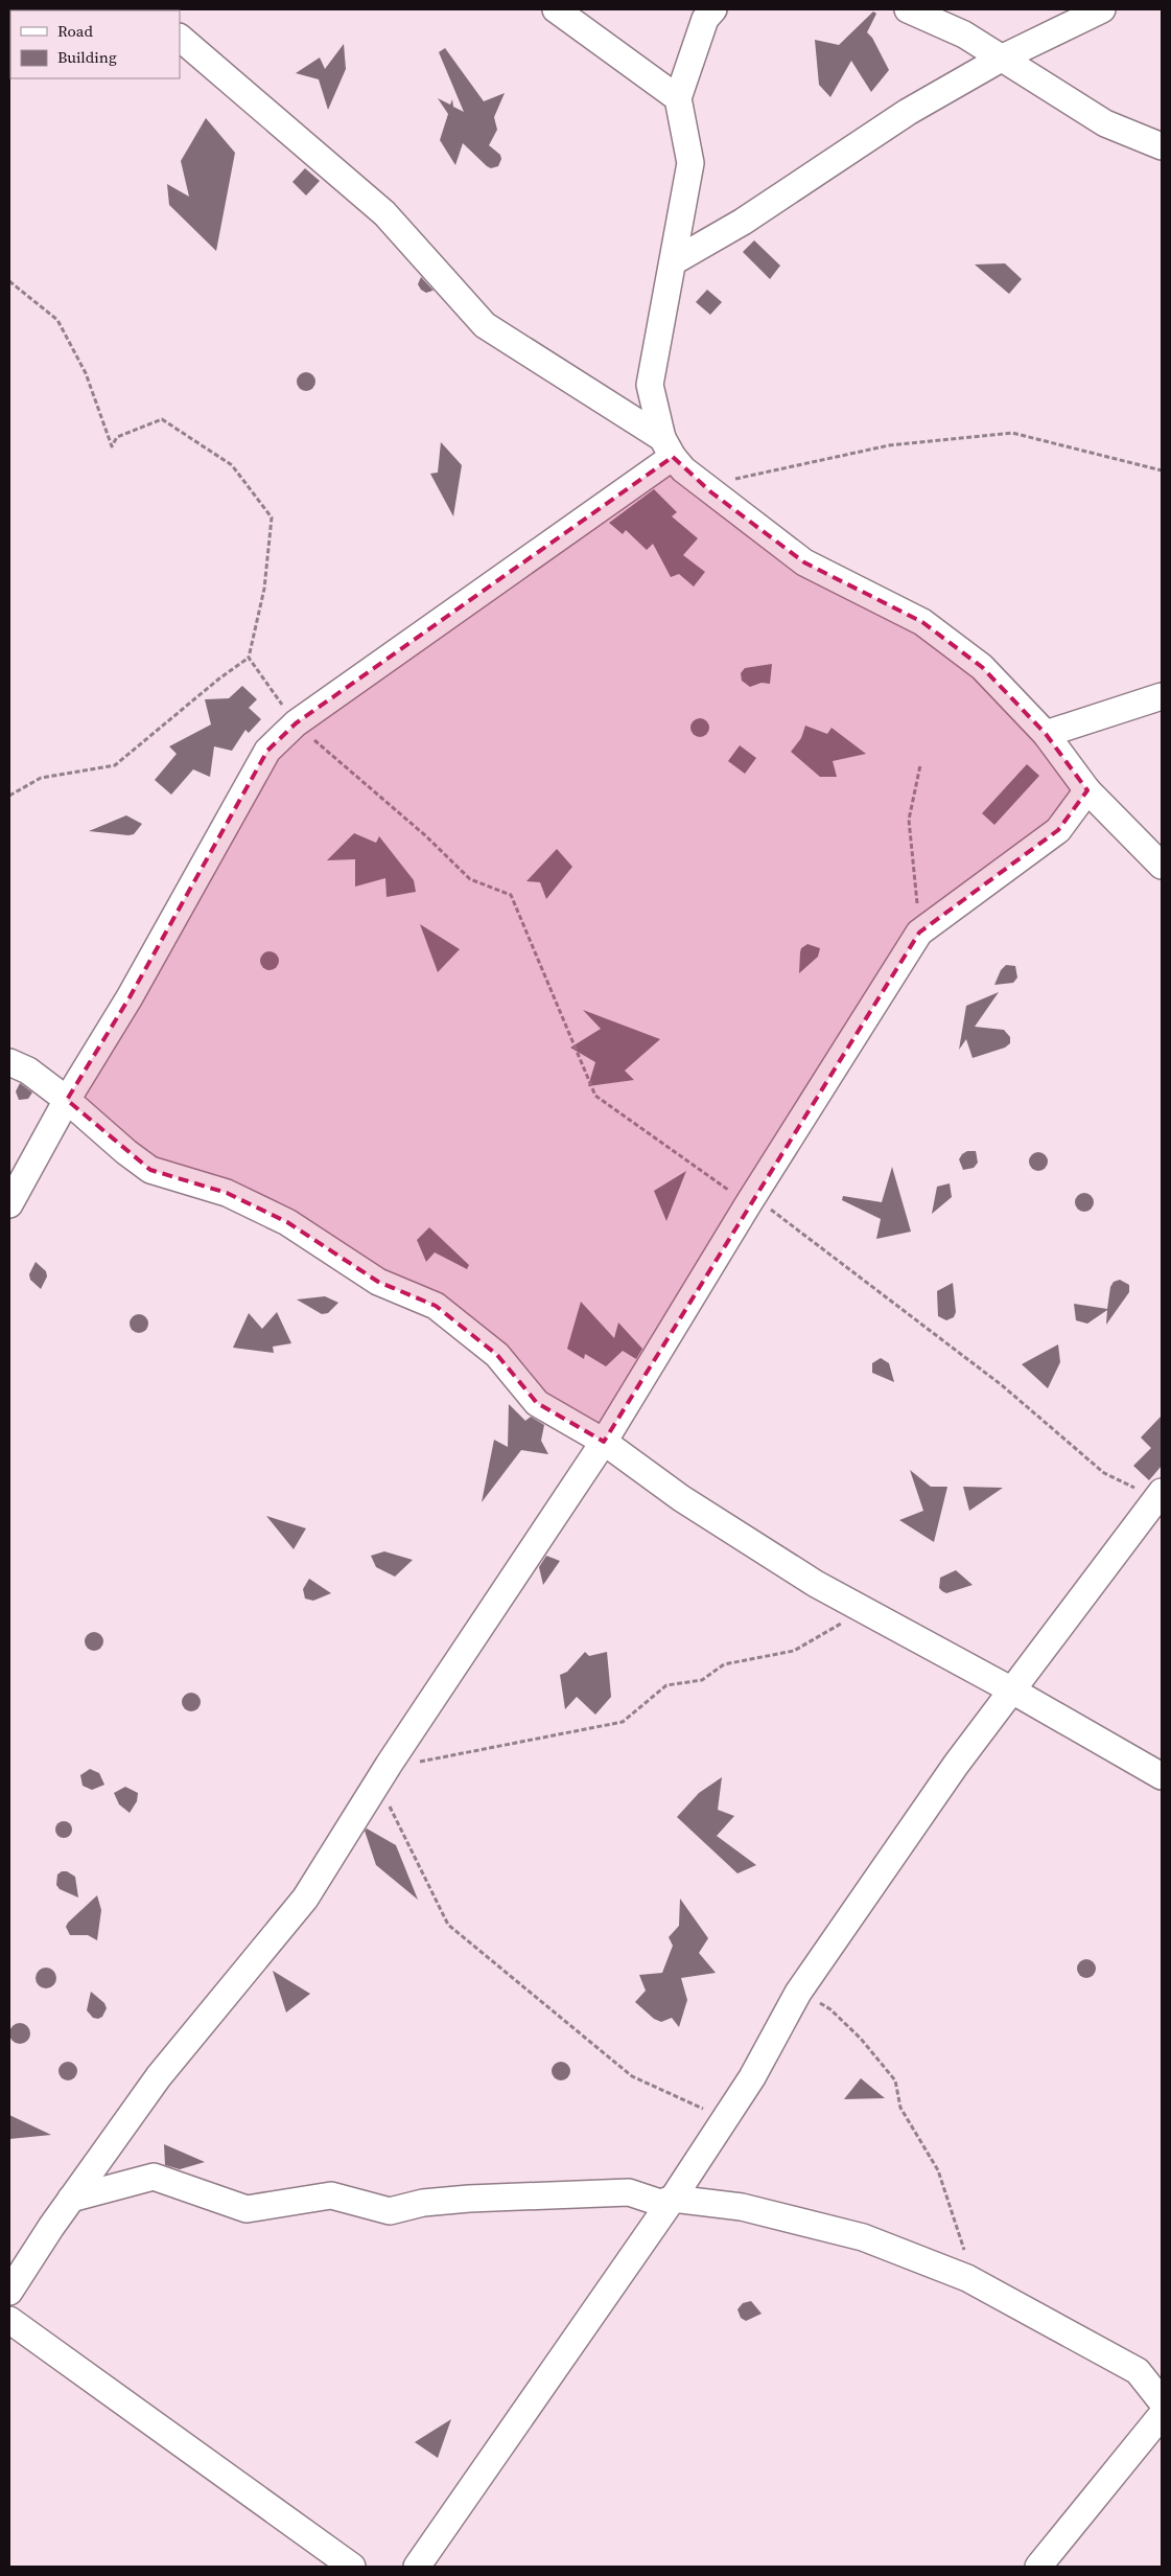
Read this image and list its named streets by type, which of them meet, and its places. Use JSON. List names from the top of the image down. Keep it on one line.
{"legend":["Road","Building"]}
